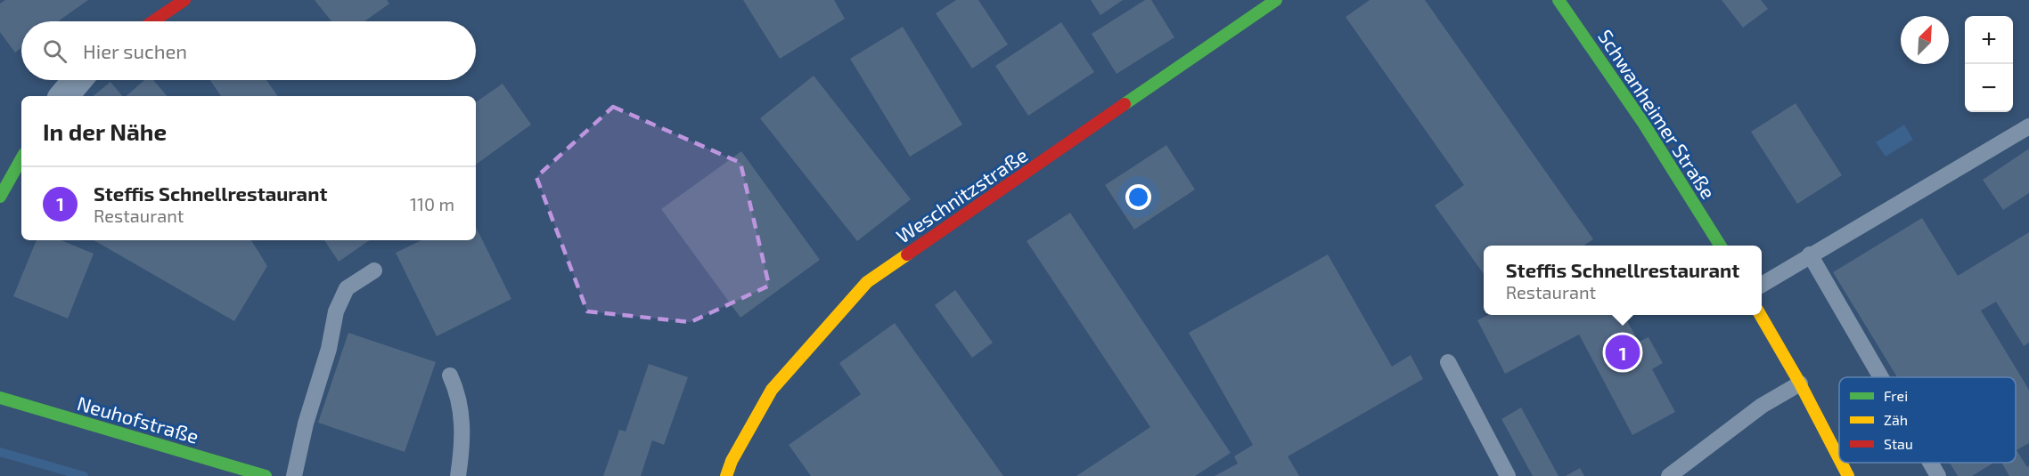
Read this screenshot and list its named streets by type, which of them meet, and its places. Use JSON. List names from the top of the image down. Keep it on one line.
{"streets":{"street":["Schwanheimer Straße","Weschnitzstraße","Neuhofstraße"]},"legend":["Frei","Zäh","Stau"],"north":"top right","page":{"map_buttons":["+","−"],"search":"Hier suchen","heading":"In der Nähe","list":[{"mark":"1","name":"Steffis Schnellrestaurant","note":"Restaurant","value":"110 m"}],"popup":["Steffis Schnellrestaurant","Restaurant"],"pins":"1"}}
